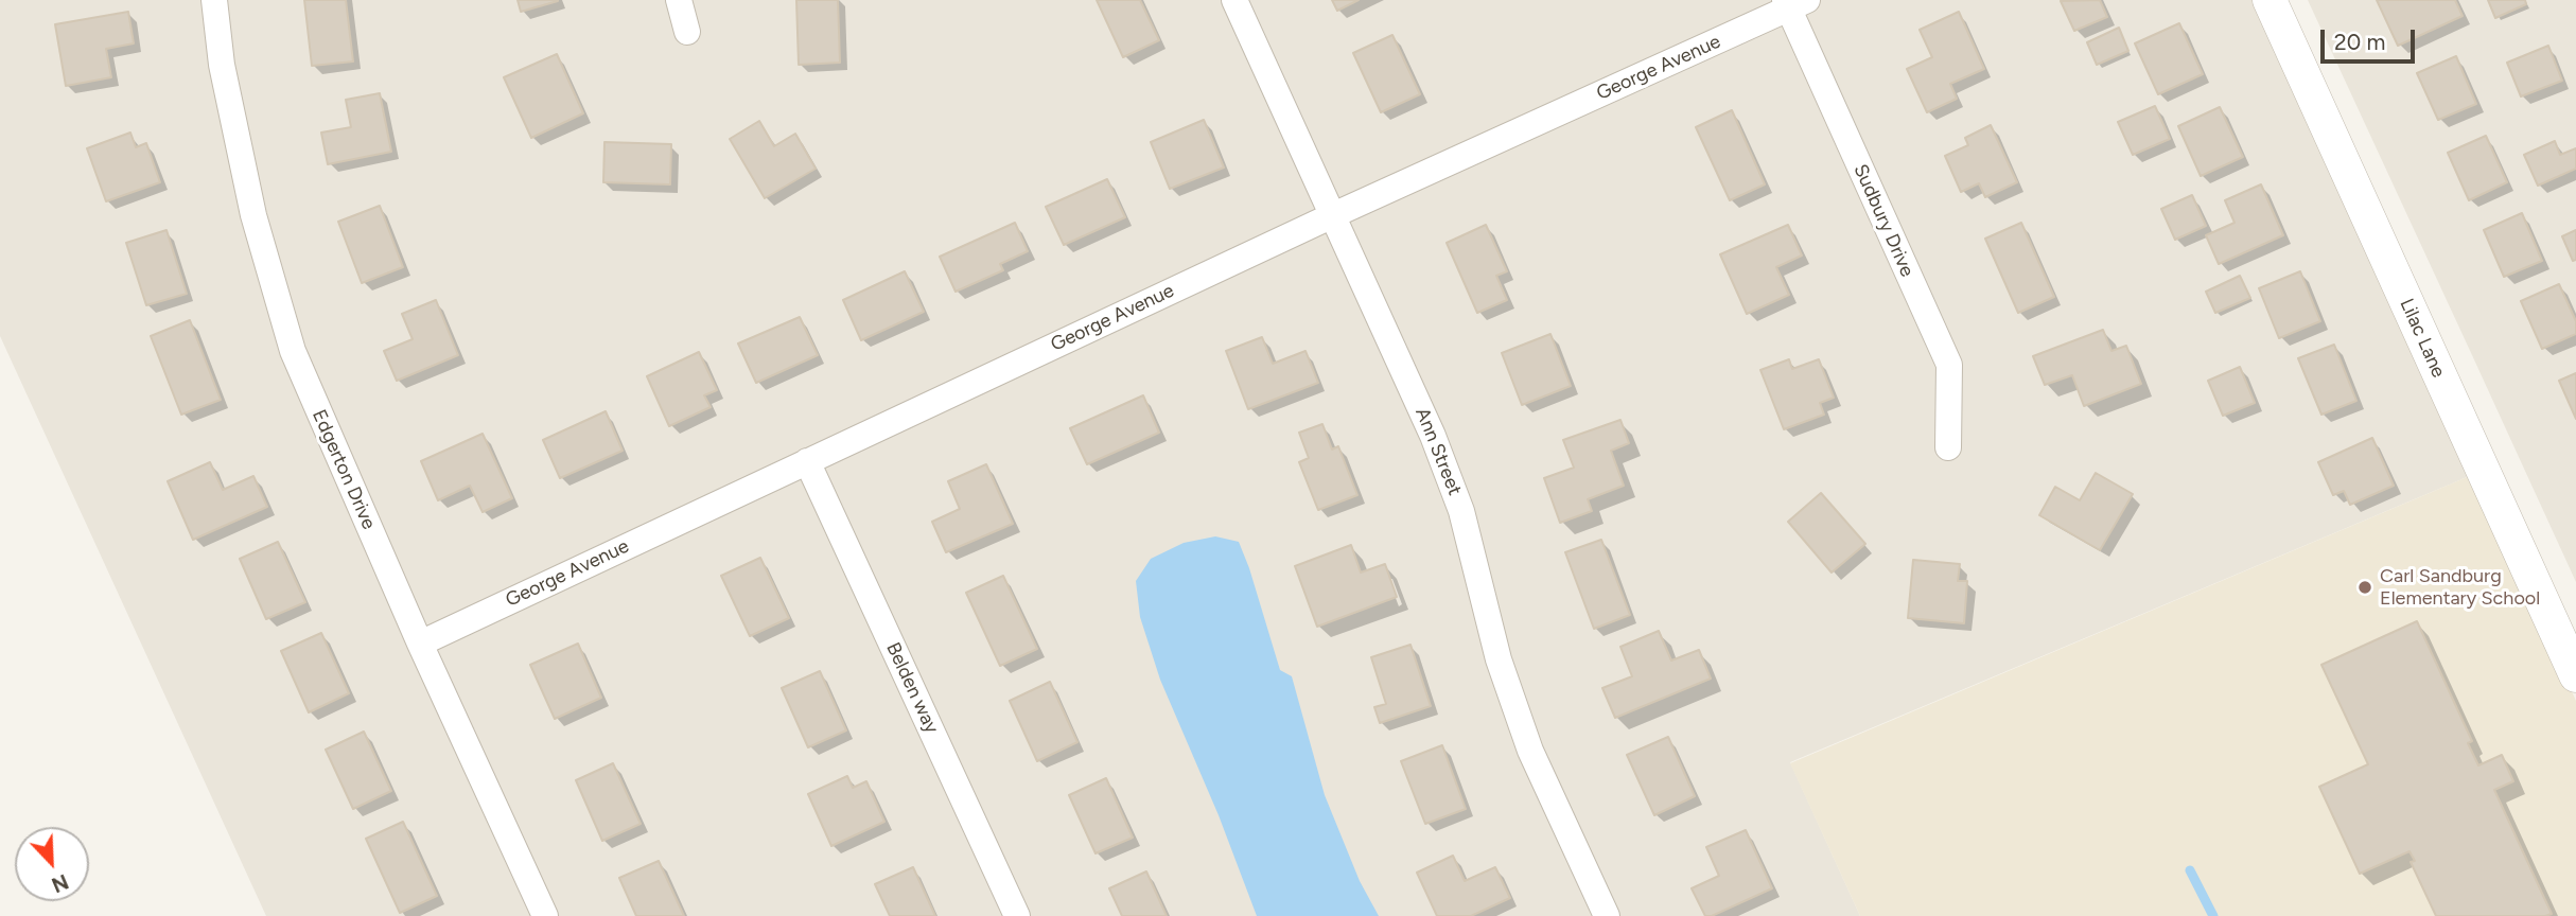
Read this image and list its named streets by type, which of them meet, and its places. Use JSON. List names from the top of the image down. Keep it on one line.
{"streets":{"street":["George Avenue","Sudbury Drive","Lilac Lane","Ann Street","Edgerton Drive","Belden way"]},"crossings":[["George Avenue","Sudbury Drive"],["George Avenue","Ann Street"],["George Avenue","Edgerton Drive"],["George Avenue","Belden way"]],"places":["Carl Sandburg Elementary School"],"scale_bar":"20 m","north":"bottom right"}
